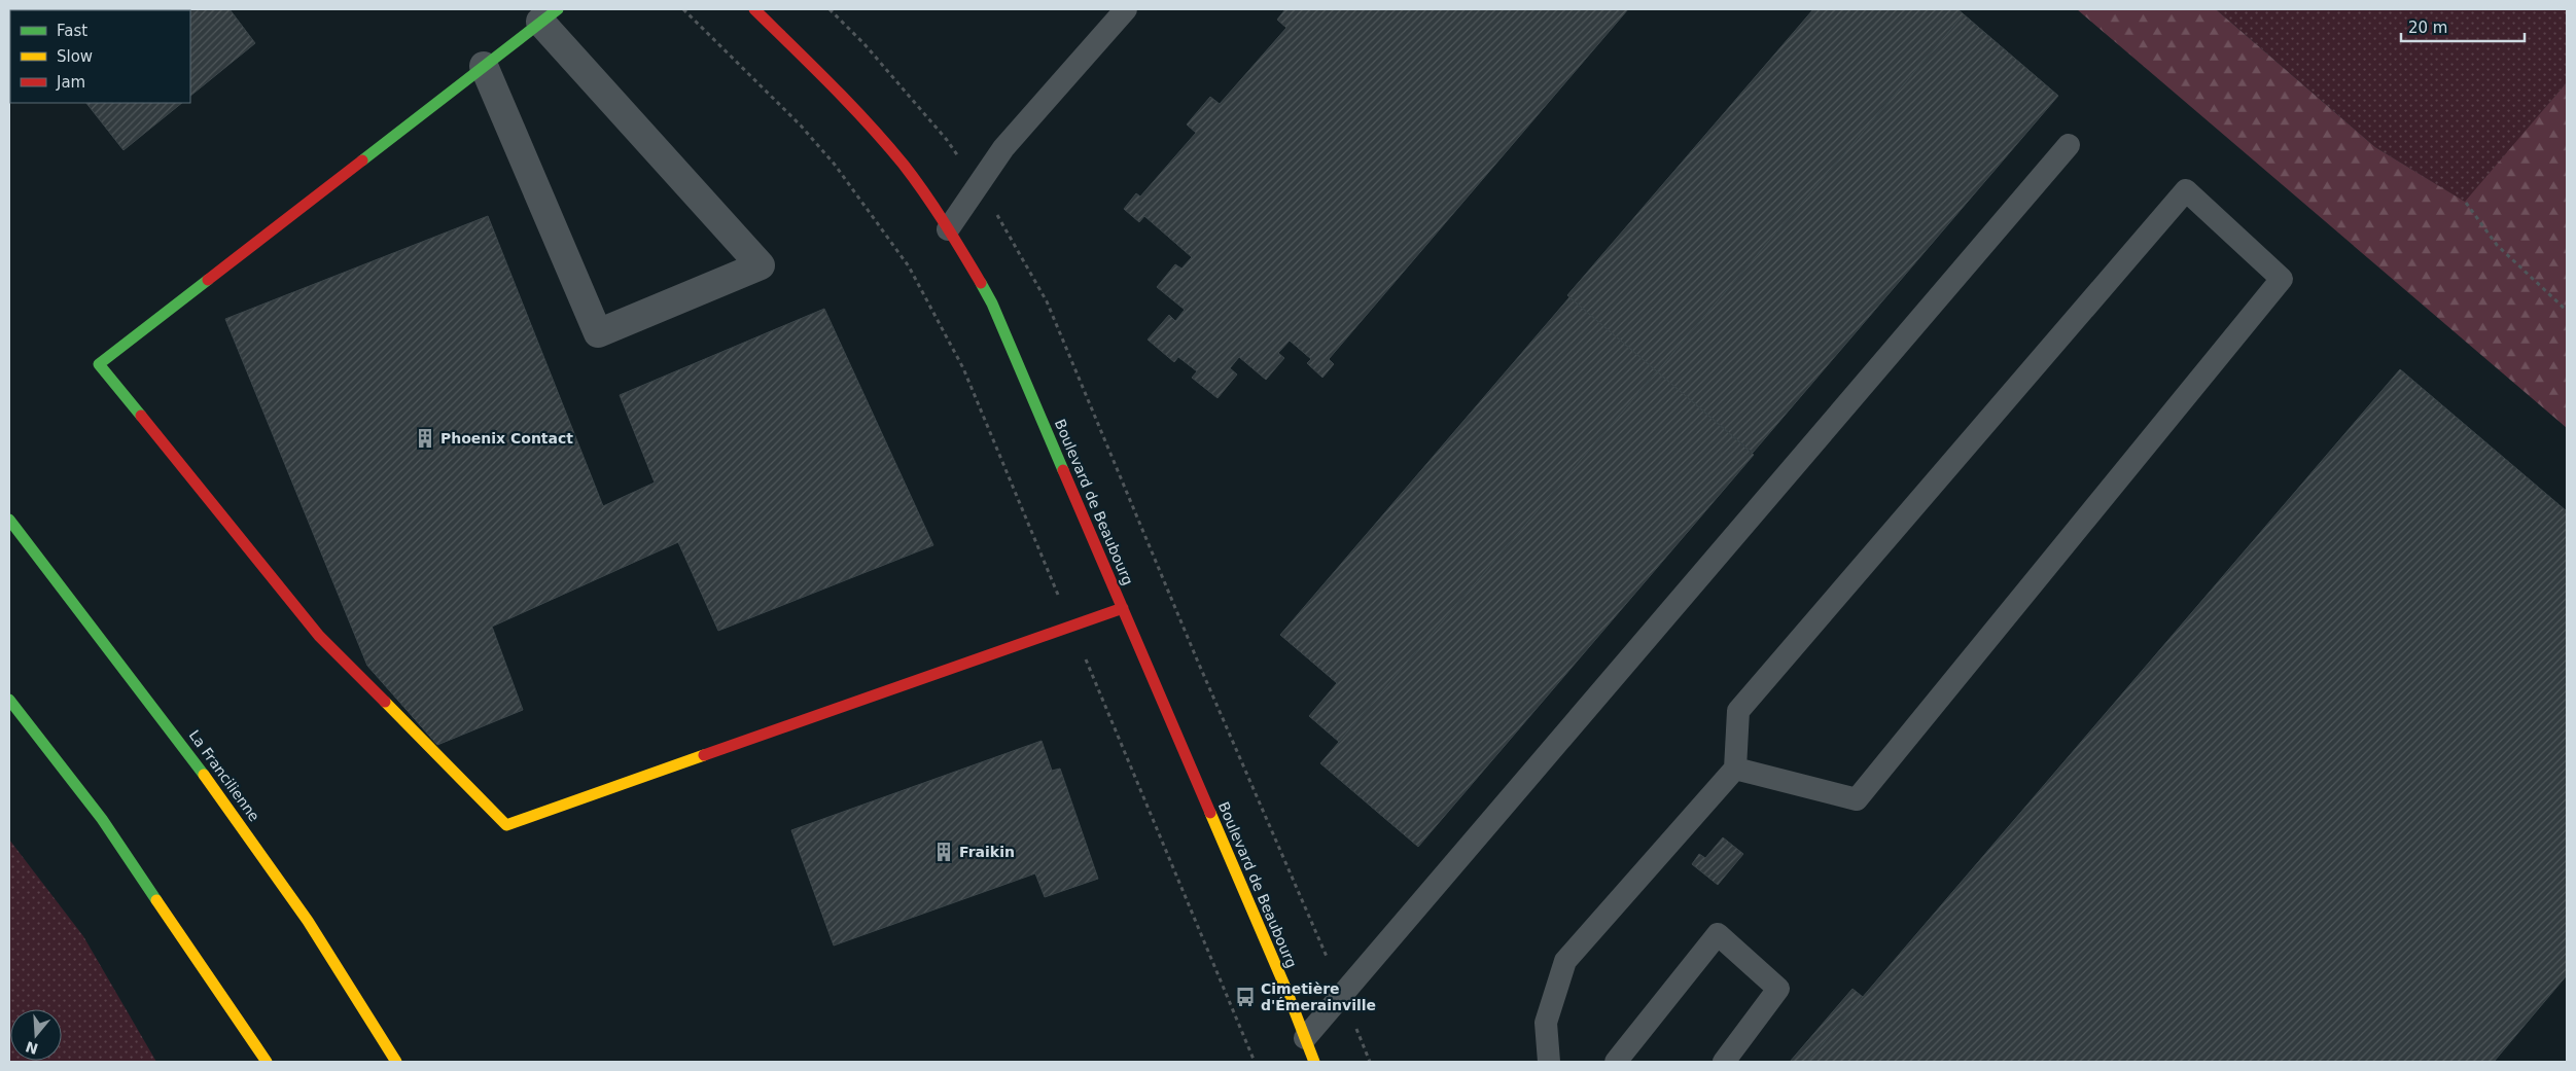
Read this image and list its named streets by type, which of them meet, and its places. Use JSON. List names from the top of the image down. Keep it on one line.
{"streets":{"main road":["Boulevard de Beaubourg","La Francilienne"]},"places":{"building":["Phoenix Contact","Fraikin"],"bus stop":["Cimetière d'Émerainville"]},"legend":["Fast","Slow","Jam"],"scale_bar":"20 m","north":"bottom"}
